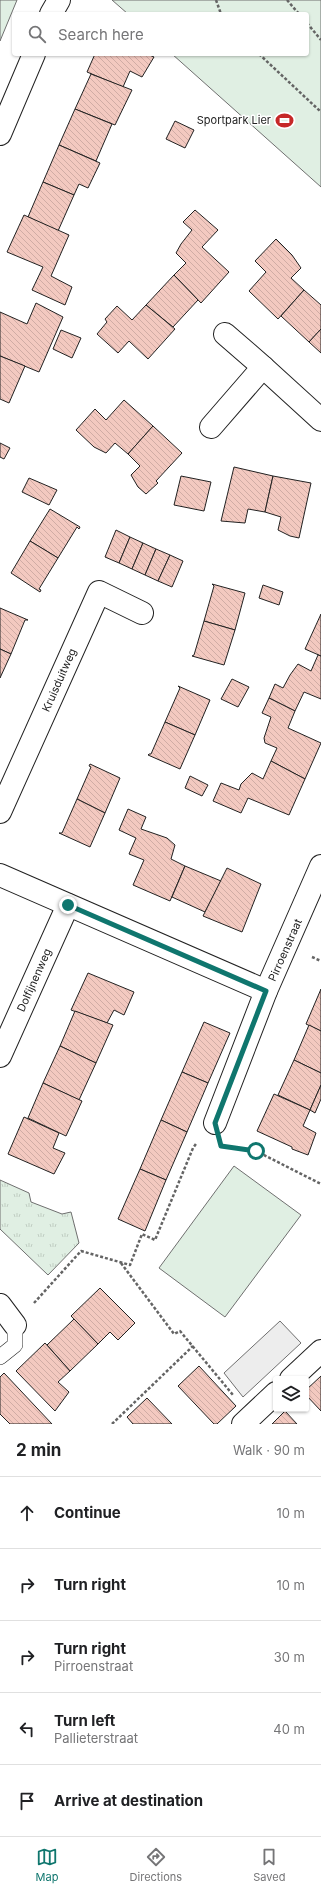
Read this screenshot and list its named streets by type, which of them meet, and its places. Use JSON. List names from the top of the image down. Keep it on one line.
{"streets":{"street":["Kruisduitweg","Pirroenstraat","Dolfijnenweg"]},"places":{"sports":["Sportpark Lier"]},"page":{"search":"Search here","heading":["2 min","Walk · 90 m"],"list":[["Continue","10 m"],["Turn right","10 m"],["Turn right","Pirroenstraat","30 m"],["Turn left","Pallieterstraat","40 m"],"Arrive at destination"],"nav":["Map","Directions","Saved"]}}
